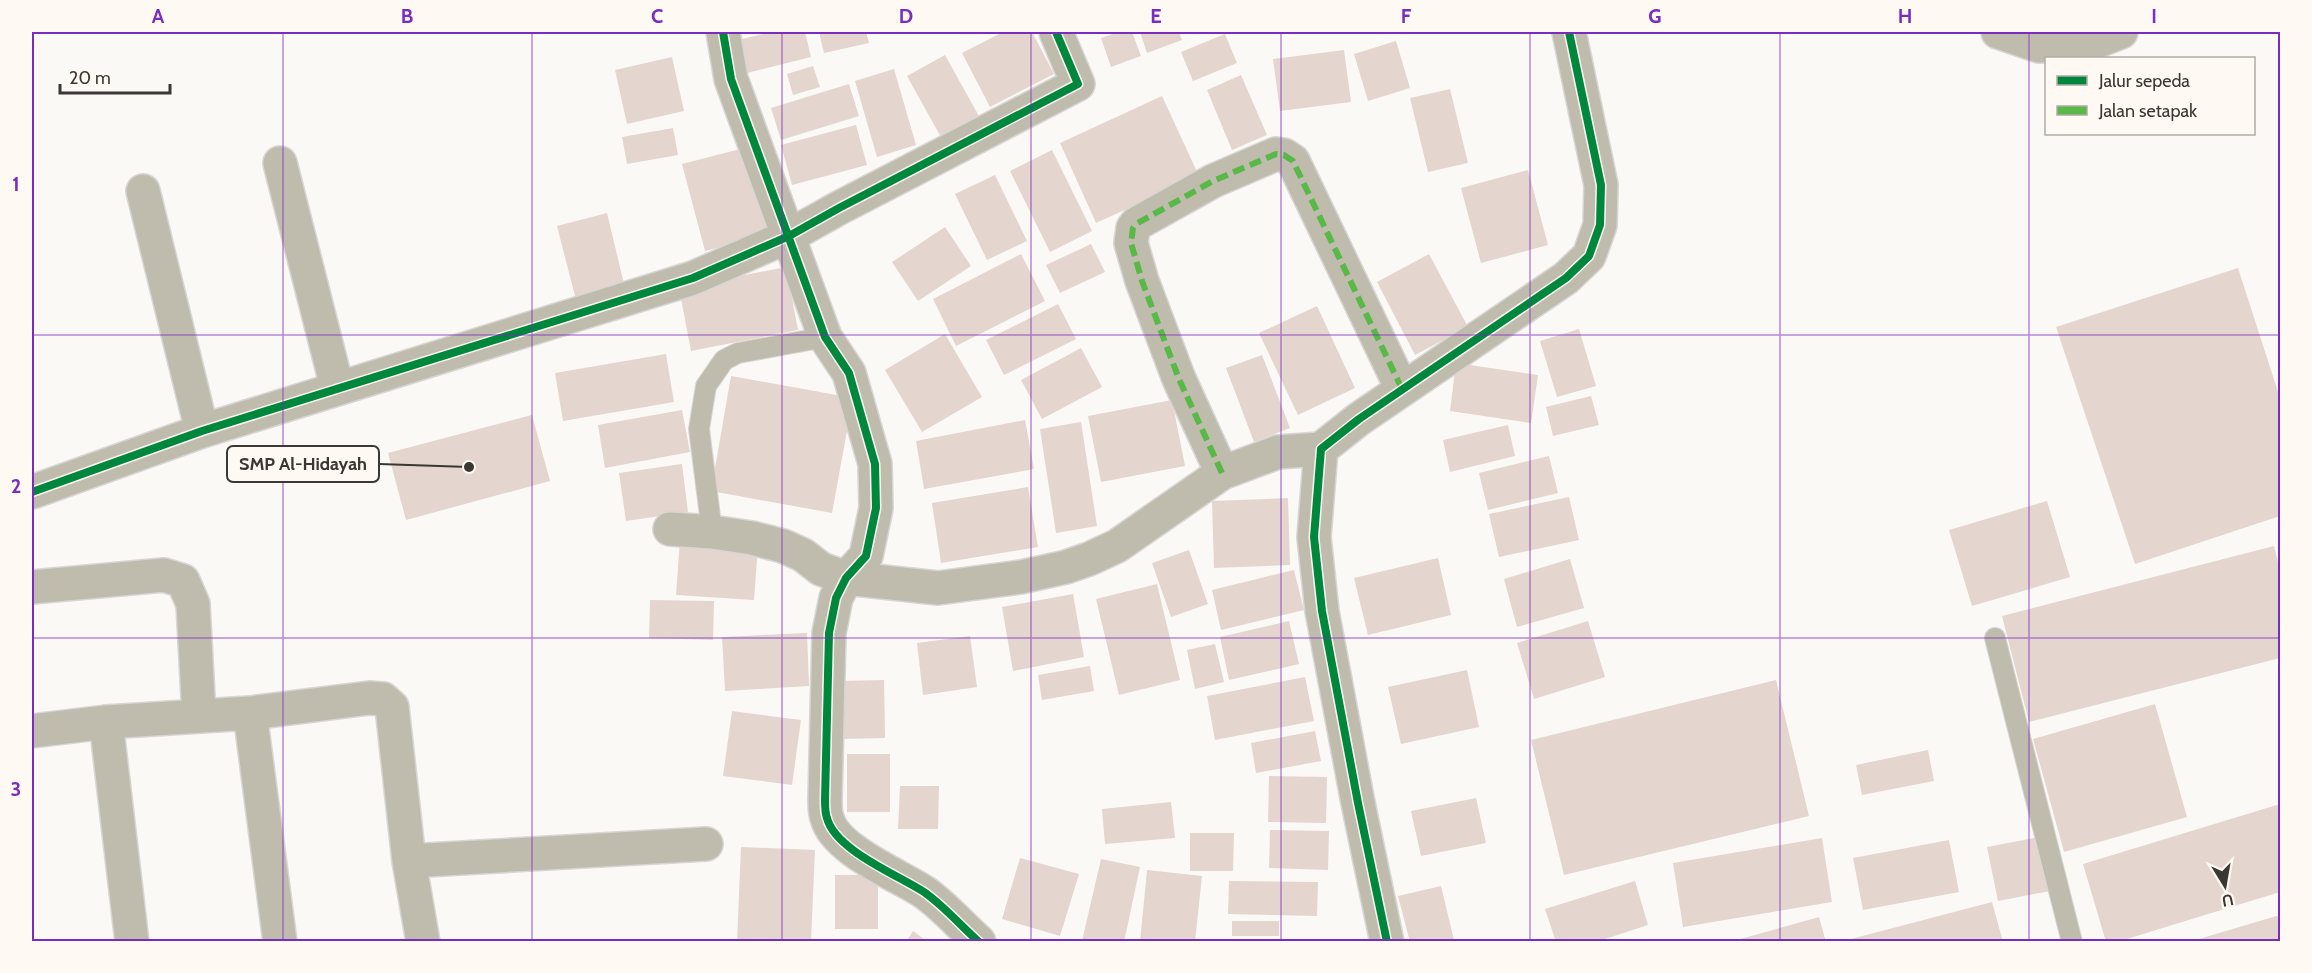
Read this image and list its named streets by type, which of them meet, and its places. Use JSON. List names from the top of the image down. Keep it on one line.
{"places":["SMP Al-Hidayah"],"legend":["Jalur sepeda","Jalan setapak"],"scale_bar":"20 m","north":"bottom","grid":{"columns":["A","B","C","D","E","F","G","H","I"],"rows":["1","2","3"]}}
